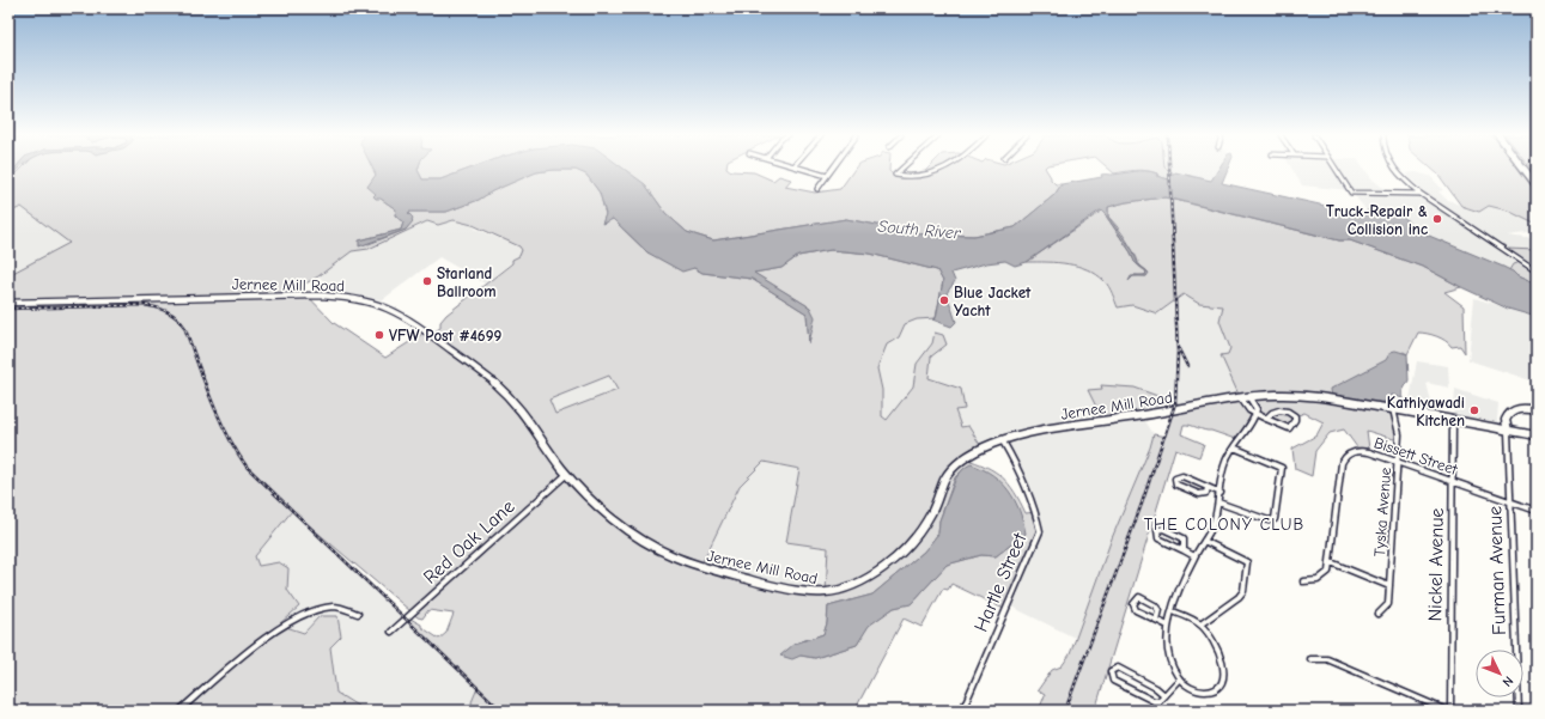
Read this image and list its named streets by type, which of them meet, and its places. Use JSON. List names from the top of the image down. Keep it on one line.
{"streets":{"street":["Jernee Mill Road","Bissett Street","Tyska Avenue","Red Oak Lane","Nickel Avenue","Furman Avenue","Hartle Street"]},"crossings":[["Jernee Mill Road","Tyska Avenue"],["Jernee Mill Road","Red Oak Lane"],["Jernee Mill Road","Nickel Avenue"],["Jernee Mill Road","Furman Avenue"],["Jernee Mill Road","Hartle Street"],["Bissett Street","Tyska Avenue"],["Bissett Street","Nickel Avenue"],["Bissett Street","Furman Avenue"]],"districts":["THE COLONY CLUB"],"water":["South River"],"places":["Truck-Repair & Collision inc","Starland Ballroom","Blue Jacket Yacht","VFW Post #4699","Kathiyawadi Kitchen"],"north":"bottom right"}
